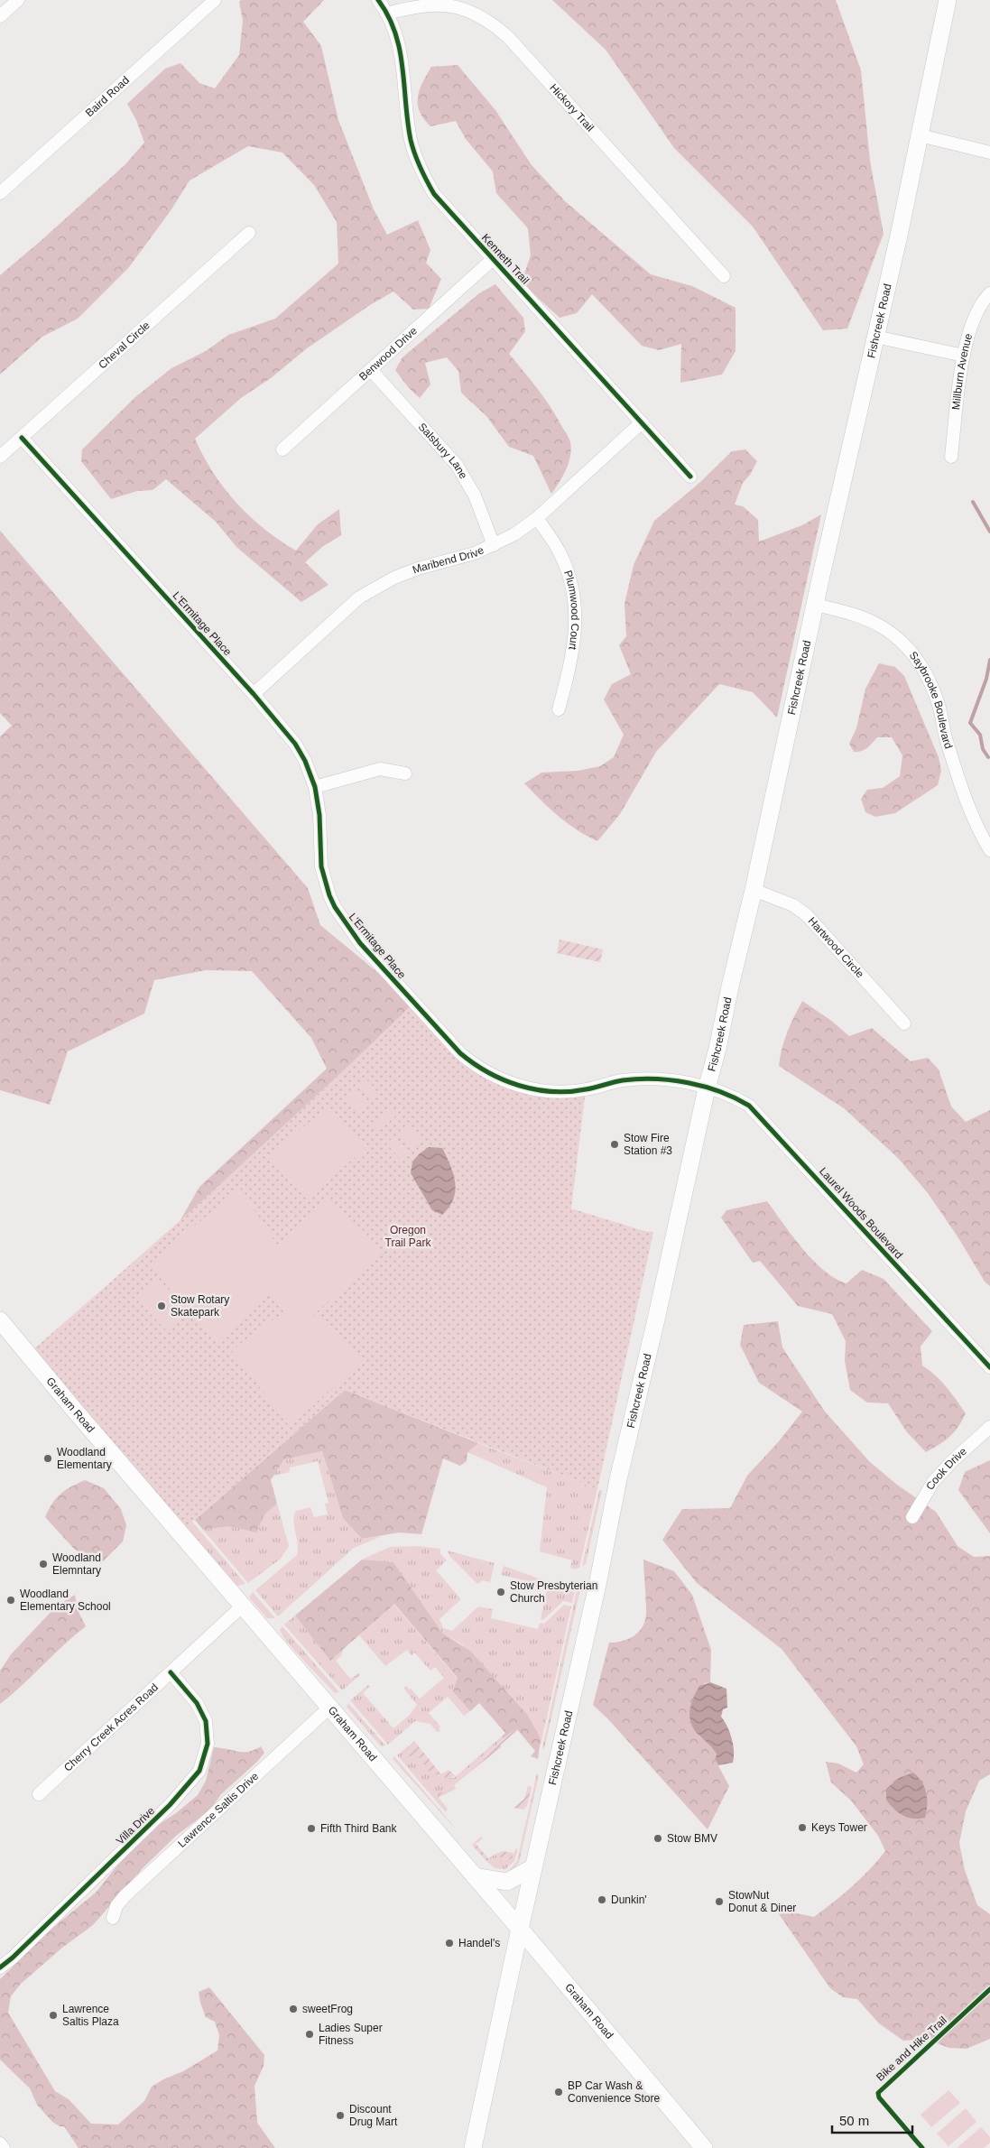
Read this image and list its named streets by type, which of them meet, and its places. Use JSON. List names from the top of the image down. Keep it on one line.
{"streets":{"main road":["Fishcreek Road","Graham Road"],"street":["Baird Road","Hickory Trail","Kenneth Trail","Cheval Circle","Benwood Drive","Millburn Avenue","Salsbury Lane","Maribend Drive","Plumwood Court","L'Ermitage Place","Saybrooke Boulevard","Hartwood Circle","Laurel Woods Boulevard","Cook Drive","Cherry Creek Acres Road","Lawrence Saltis Drive","Villa Drive"],"cycle path":["Bike and Hike Trail"]},"crossings":[["Hickory Trail","Kenneth Trail"],["Kenneth Trail","Benwood Drive"],["Kenneth Trail","Maribend Drive"],["Fishcreek Road","L'Ermitage Place"],["Fishcreek Road","Saybrooke Boulevard"],["Fishcreek Road","Hartwood Circle"],["Fishcreek Road","Laurel Woods Boulevard"],["Fishcreek Road","Graham Road"],["Cheval Circle","L'Ermitage Place"],["Benwood Drive","Salsbury Lane"],["Salsbury Lane","Maribend Drive"],["Maribend Drive","Plumwood Court"],["Maribend Drive","L'Ermitage Place"],["L'Ermitage Place","Laurel Woods Boulevard"],["Graham Road","Cherry Creek Acres Road"],["Graham Road","Lawrence Saltis Drive"],["Cherry Creek Acres Road","Villa Drive"]],"parks":["Oregon Trail Park"],"places":["Stow Fire Station #3","Stow Rotary Skatepark","Woodland Elementary","Woodland Elemntary","Stow Presbyterian Church","Woodland Elementary School","Keys Tower","Fifth Third Bank","Stow BMV","Dunkin'","StowNut Donut & Diner","Handel's","sweetFrog","Lawrence Saltis Plaza","Ladies Super Fitness","BP Car Wash & Convenience Store","Discount Drug Mart"],"scale_bar":"50 m"}
